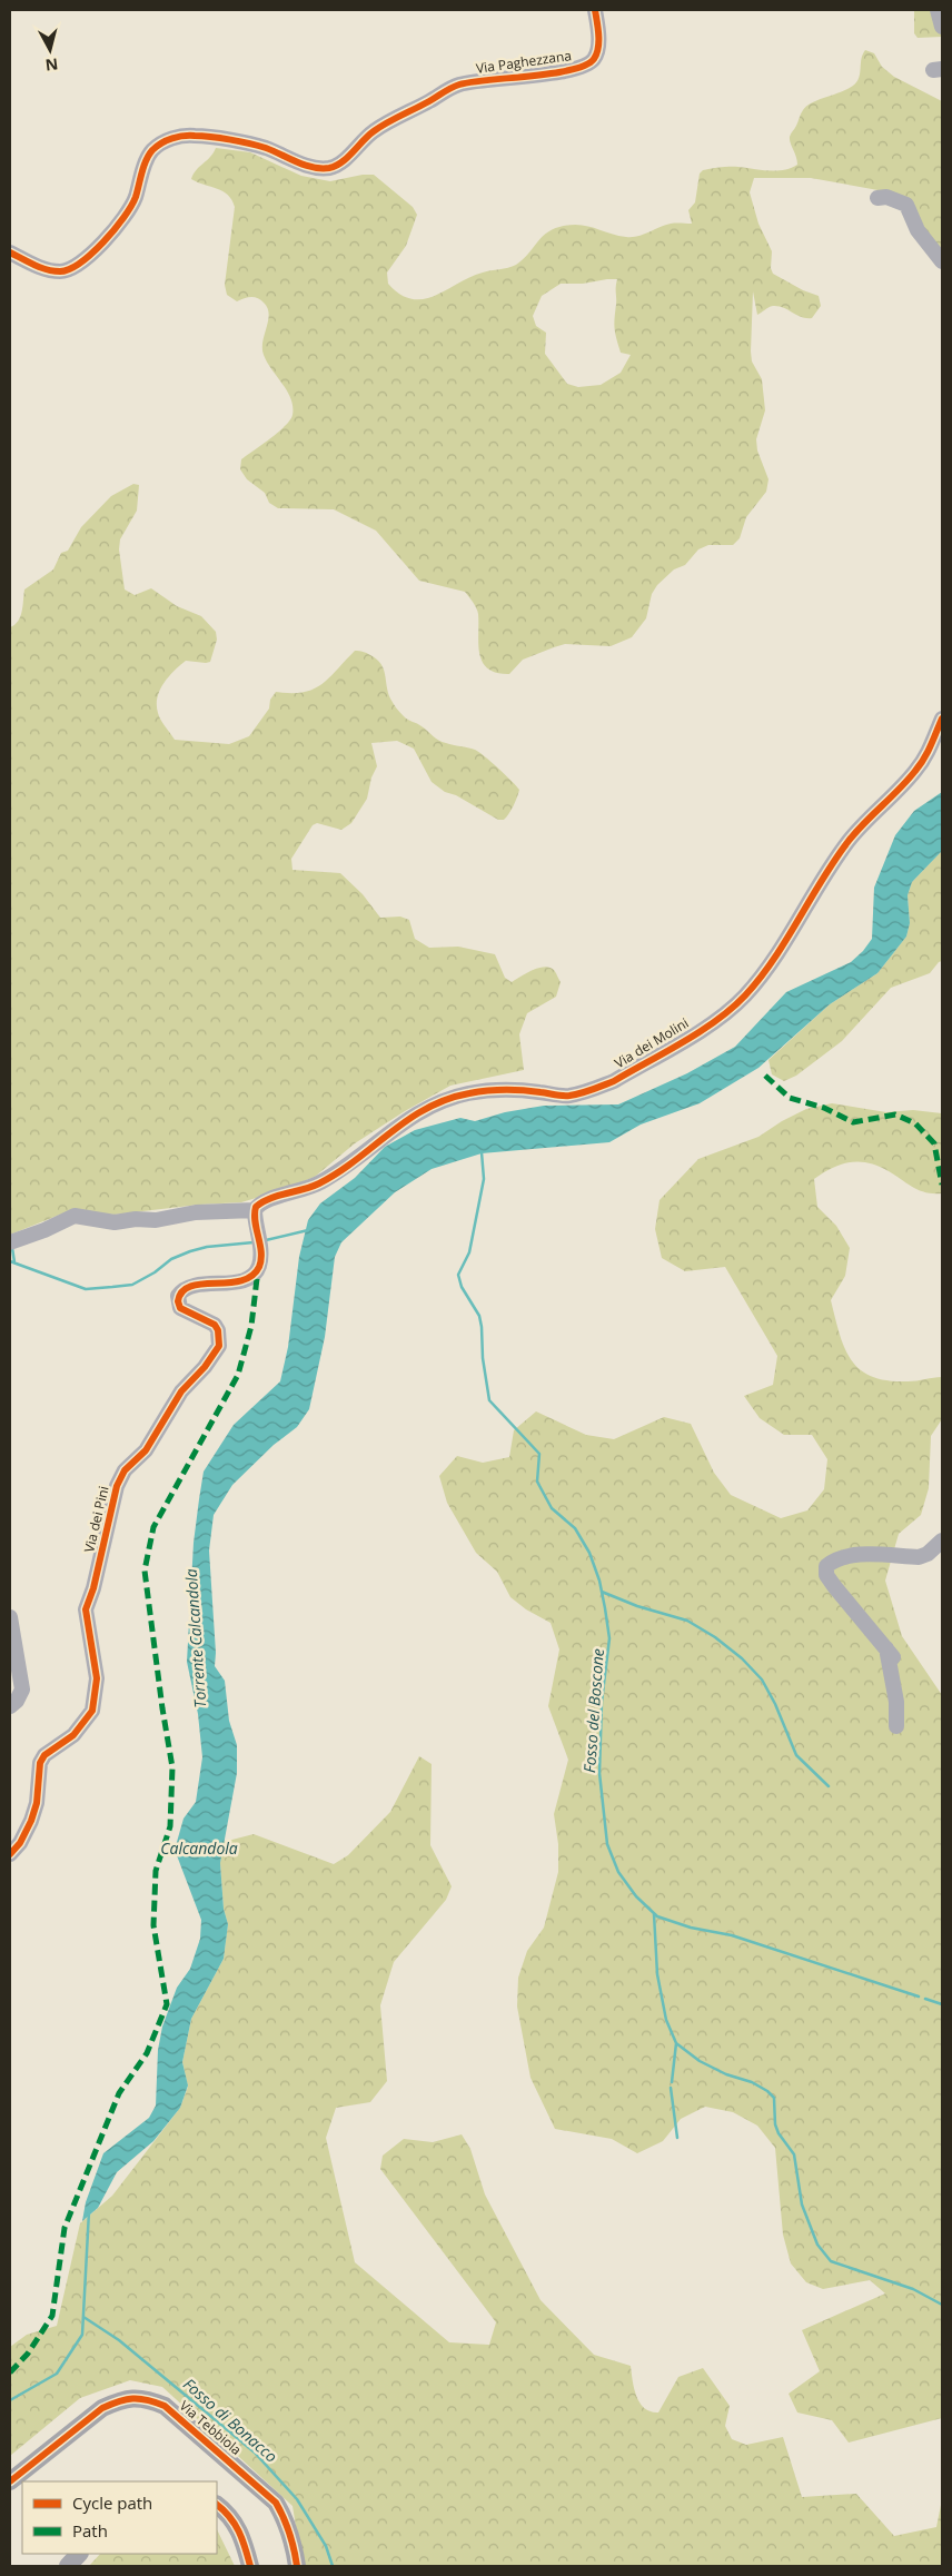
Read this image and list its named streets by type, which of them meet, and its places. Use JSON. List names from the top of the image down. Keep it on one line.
{"streets":{"main road":["Via Tebbiola"],"street":["Via Paghezzana","Via dei Molini","Via dei Pini"]},"crossings":[["Via dei Molini","Via dei Pini"]],"water":["Torrente Calcandola","Fosso del Boscone","Calcandola","Fosso di Bonacco"],"legend":["Cycle path","Path"],"north":"bottom"}
